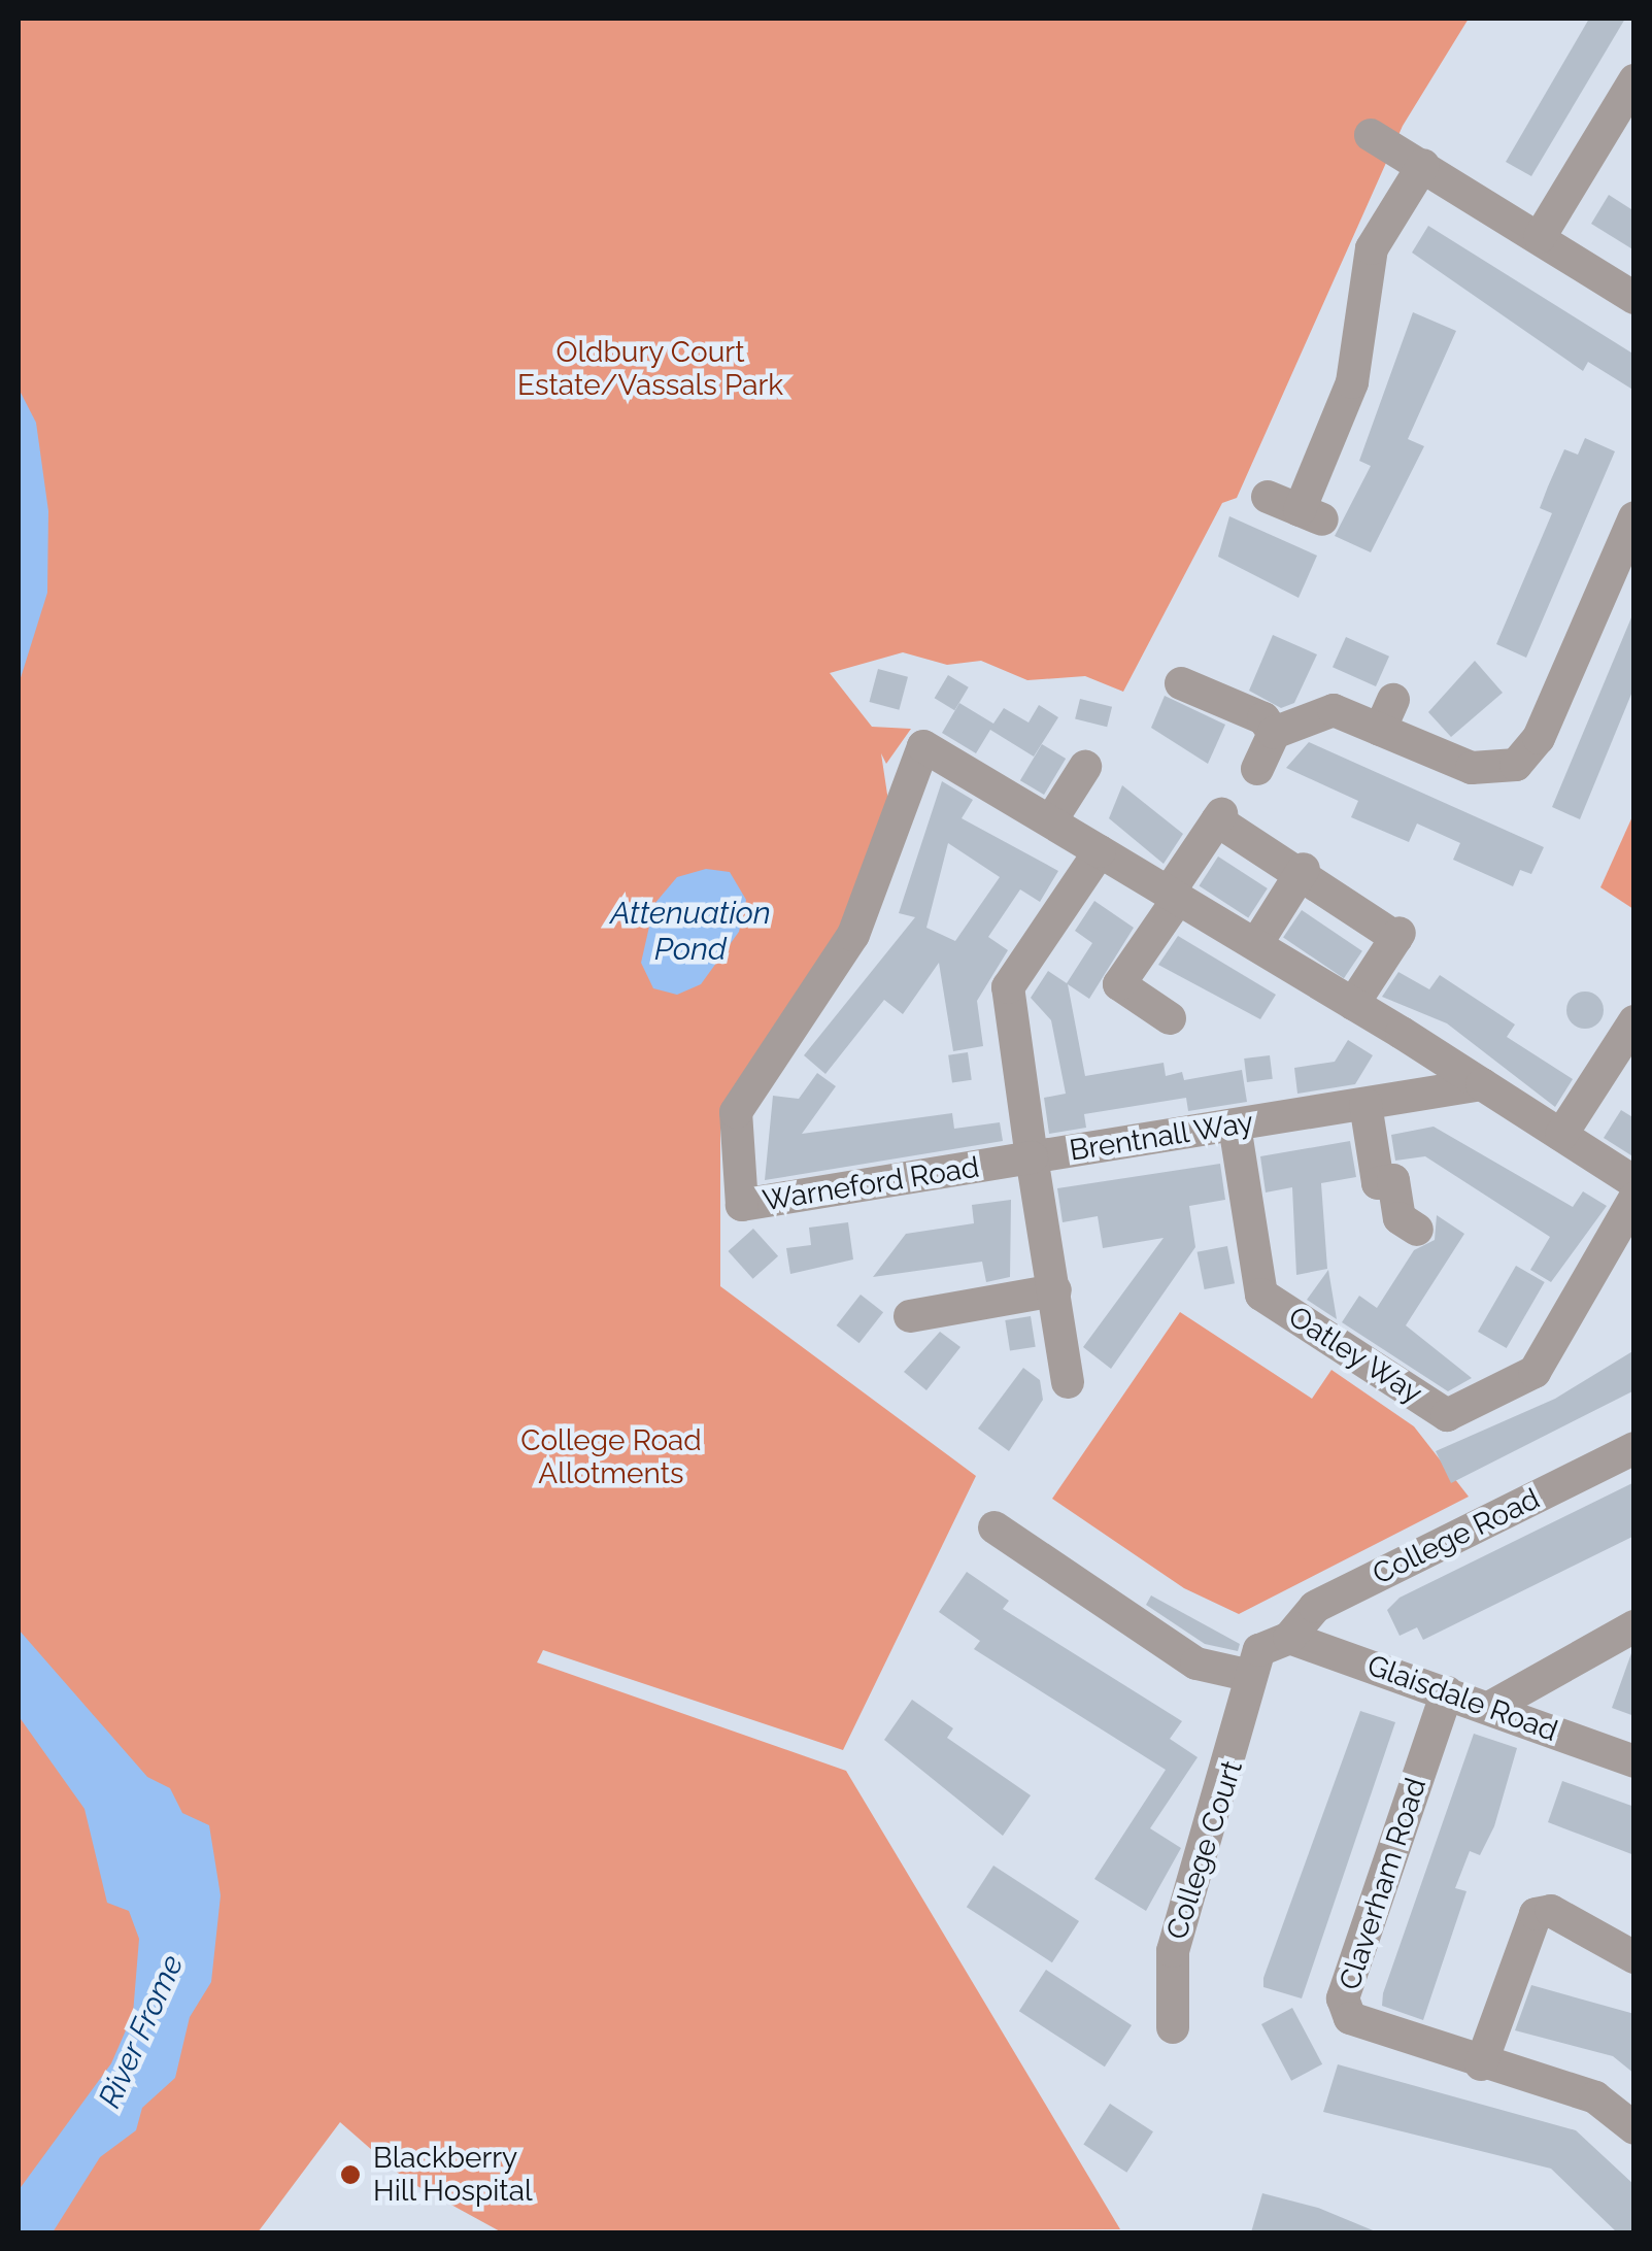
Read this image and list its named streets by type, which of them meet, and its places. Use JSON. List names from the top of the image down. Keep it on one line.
{"streets":{"street":["Brentnall Way","Warneford Road","Oatley Way","College Road","Glaisdale Road","College Court","Claverham Road"]},"crossings":[["Brentnall Way","Warneford Road"],["Brentnall Way","Oatley Way"],["College Road","Glaisdale Road"],["Glaisdale Road","Claverham Road"]],"water":["Attenuation Pond","River Frome"],"parks":["Oldbury Court Estate/Vassals Park","College Road Allotments"],"places":["Blackberry Hill Hospital"]}
